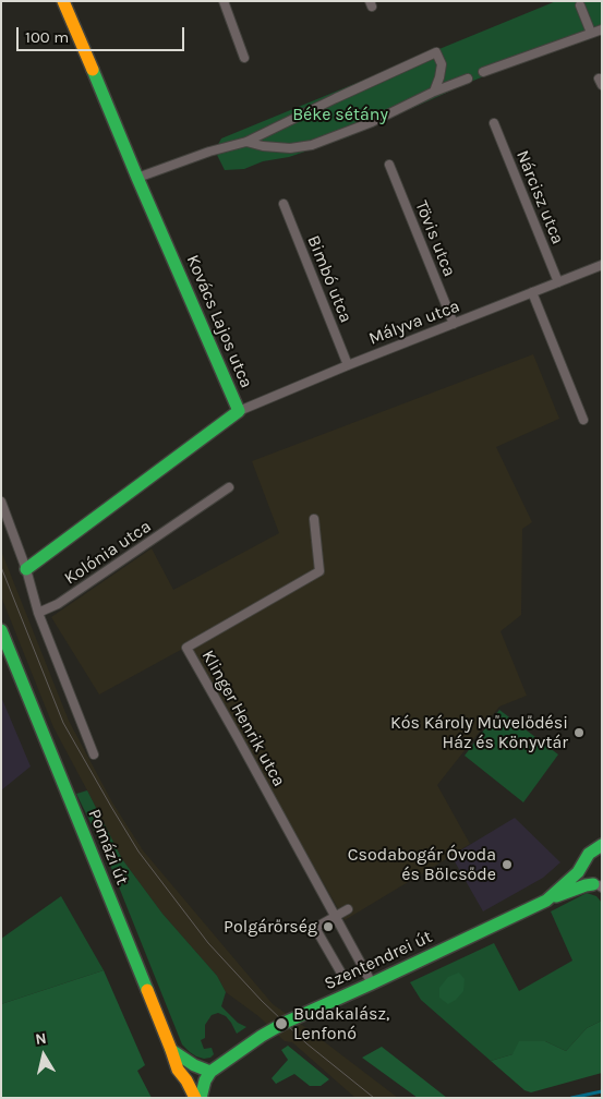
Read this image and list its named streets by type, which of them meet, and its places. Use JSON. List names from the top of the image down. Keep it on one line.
{"streets":{"main road":["Kovács Lajos utca","Pomázi út","Szentendrei út"],"street":["Nárcisz utca","Tövis utca","Bimbó utca","Mályva utca","Kolónia utca","Klinger Henrik utca"]},"crossings":[["Nárcisz utca","Mályva utca"],["Tövis utca","Mályva utca"],["Bimbó utca","Mályva utca"],["Kovács Lajos utca","Mályva utca"],["Klinger Henrik utca","Szentendrei út"]],"parks":["Béke sétány"],"places":["Kós Károly Művelődési Ház és Könyvtár","Csodabogár Óvoda és Bölcsőde","Polgárőrség","Budakalász, Lenfonó"],"scale_bar":"100 m","north":"top"}
